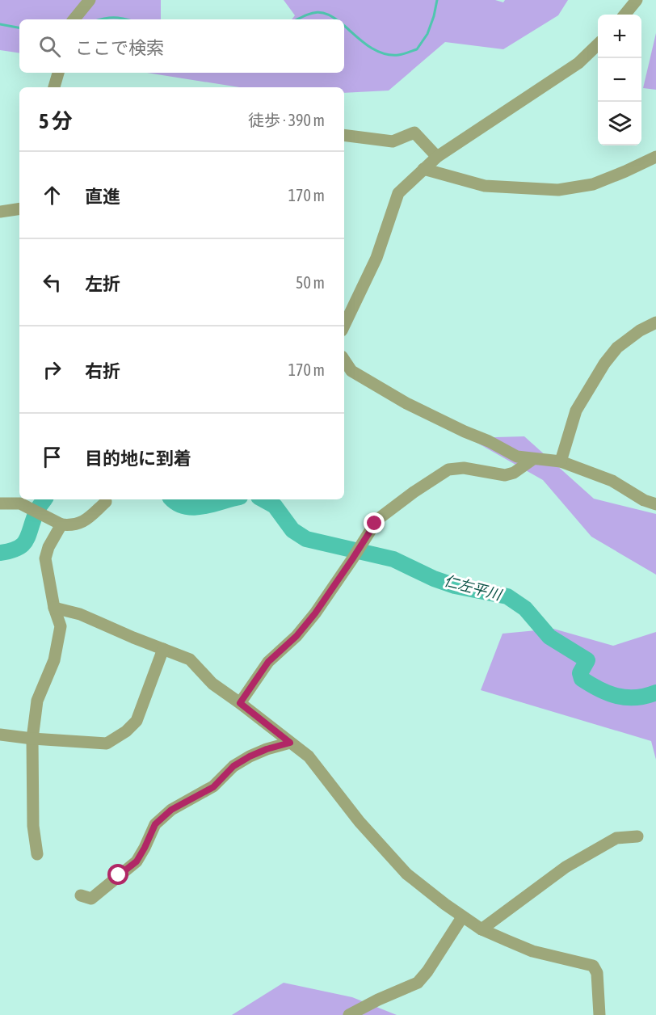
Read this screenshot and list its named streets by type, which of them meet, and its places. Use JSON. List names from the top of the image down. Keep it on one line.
{"water":["仁左平川"],"page":{"map_buttons":["+","−"],"search":"ここで検索","heading":["5 分","徒歩 · 390 m"],"list":[["直進","170 m"],["左折","50 m"],["右折","170 m"],"目的地に到着"]}}
